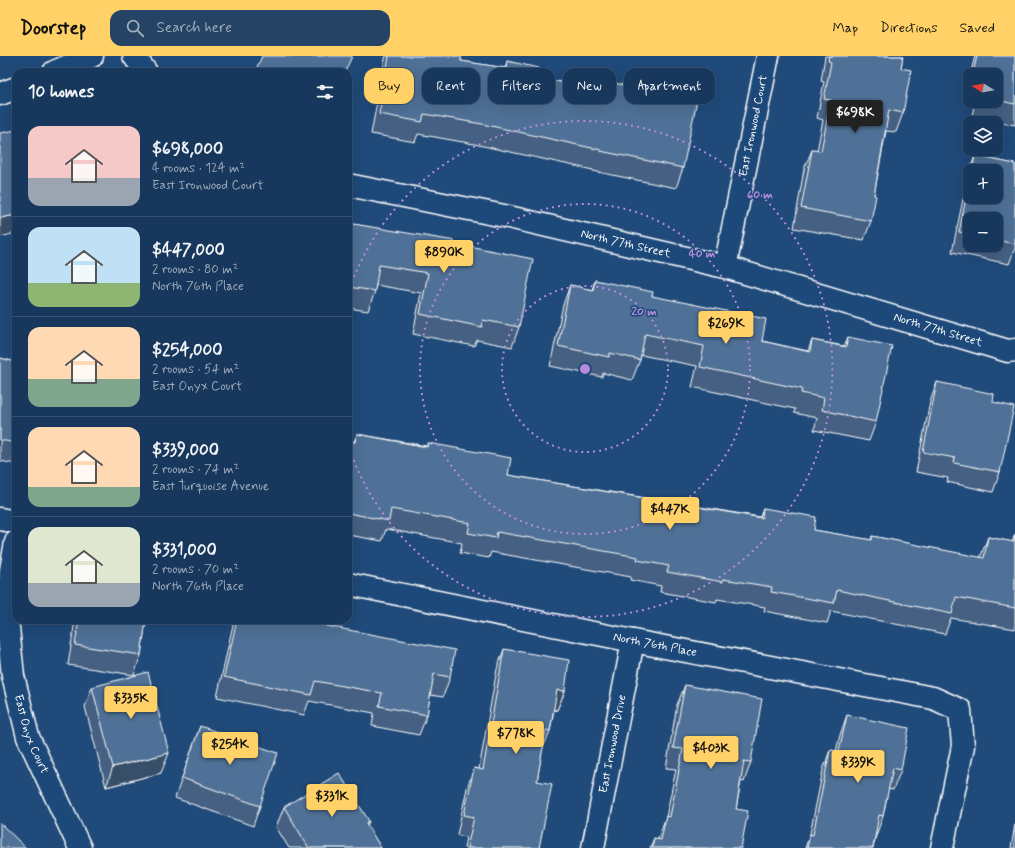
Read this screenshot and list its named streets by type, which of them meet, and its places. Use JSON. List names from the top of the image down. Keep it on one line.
{"streets":{"street":["East Ironwood Court","North 77th Street","North 76th Place","East Onyx Court","East Ironwood Drive"]},"crossings":[["East Ironwood Court","North 77th Street"],["North 76th Place","East Ironwood Drive"]],"north":"left","page":{"header":"Doorstep","search":"Search here","nav":["Map","Directions","Saved"],"map_buttons":["+","−"],"chip":["Buy","Rent","Filters","New","Apartment"],"heading":"10 homes","price":["$698K","$890K","$269K","$447K","$335K","$778K","$254K","$403K","$339K","$331K"],"list":[{"name":"$698,000","note":"4 rooms · 124 m² · East Ironwood Court"},{"name":"$447,000","note":"2 rooms · 80 m² · North 76th Place"},{"name":"$254,000","note":"2 rooms · 54 m² · East Onyx Court"},{"name":"$339,000","note":"2 rooms · 74 m² · East Turquoise Avenue"},{"name":"$331,000","note":"2 rooms · 70 m² · North 76th Place"}]},"rings":["60 m","40 m","20 m"]}
